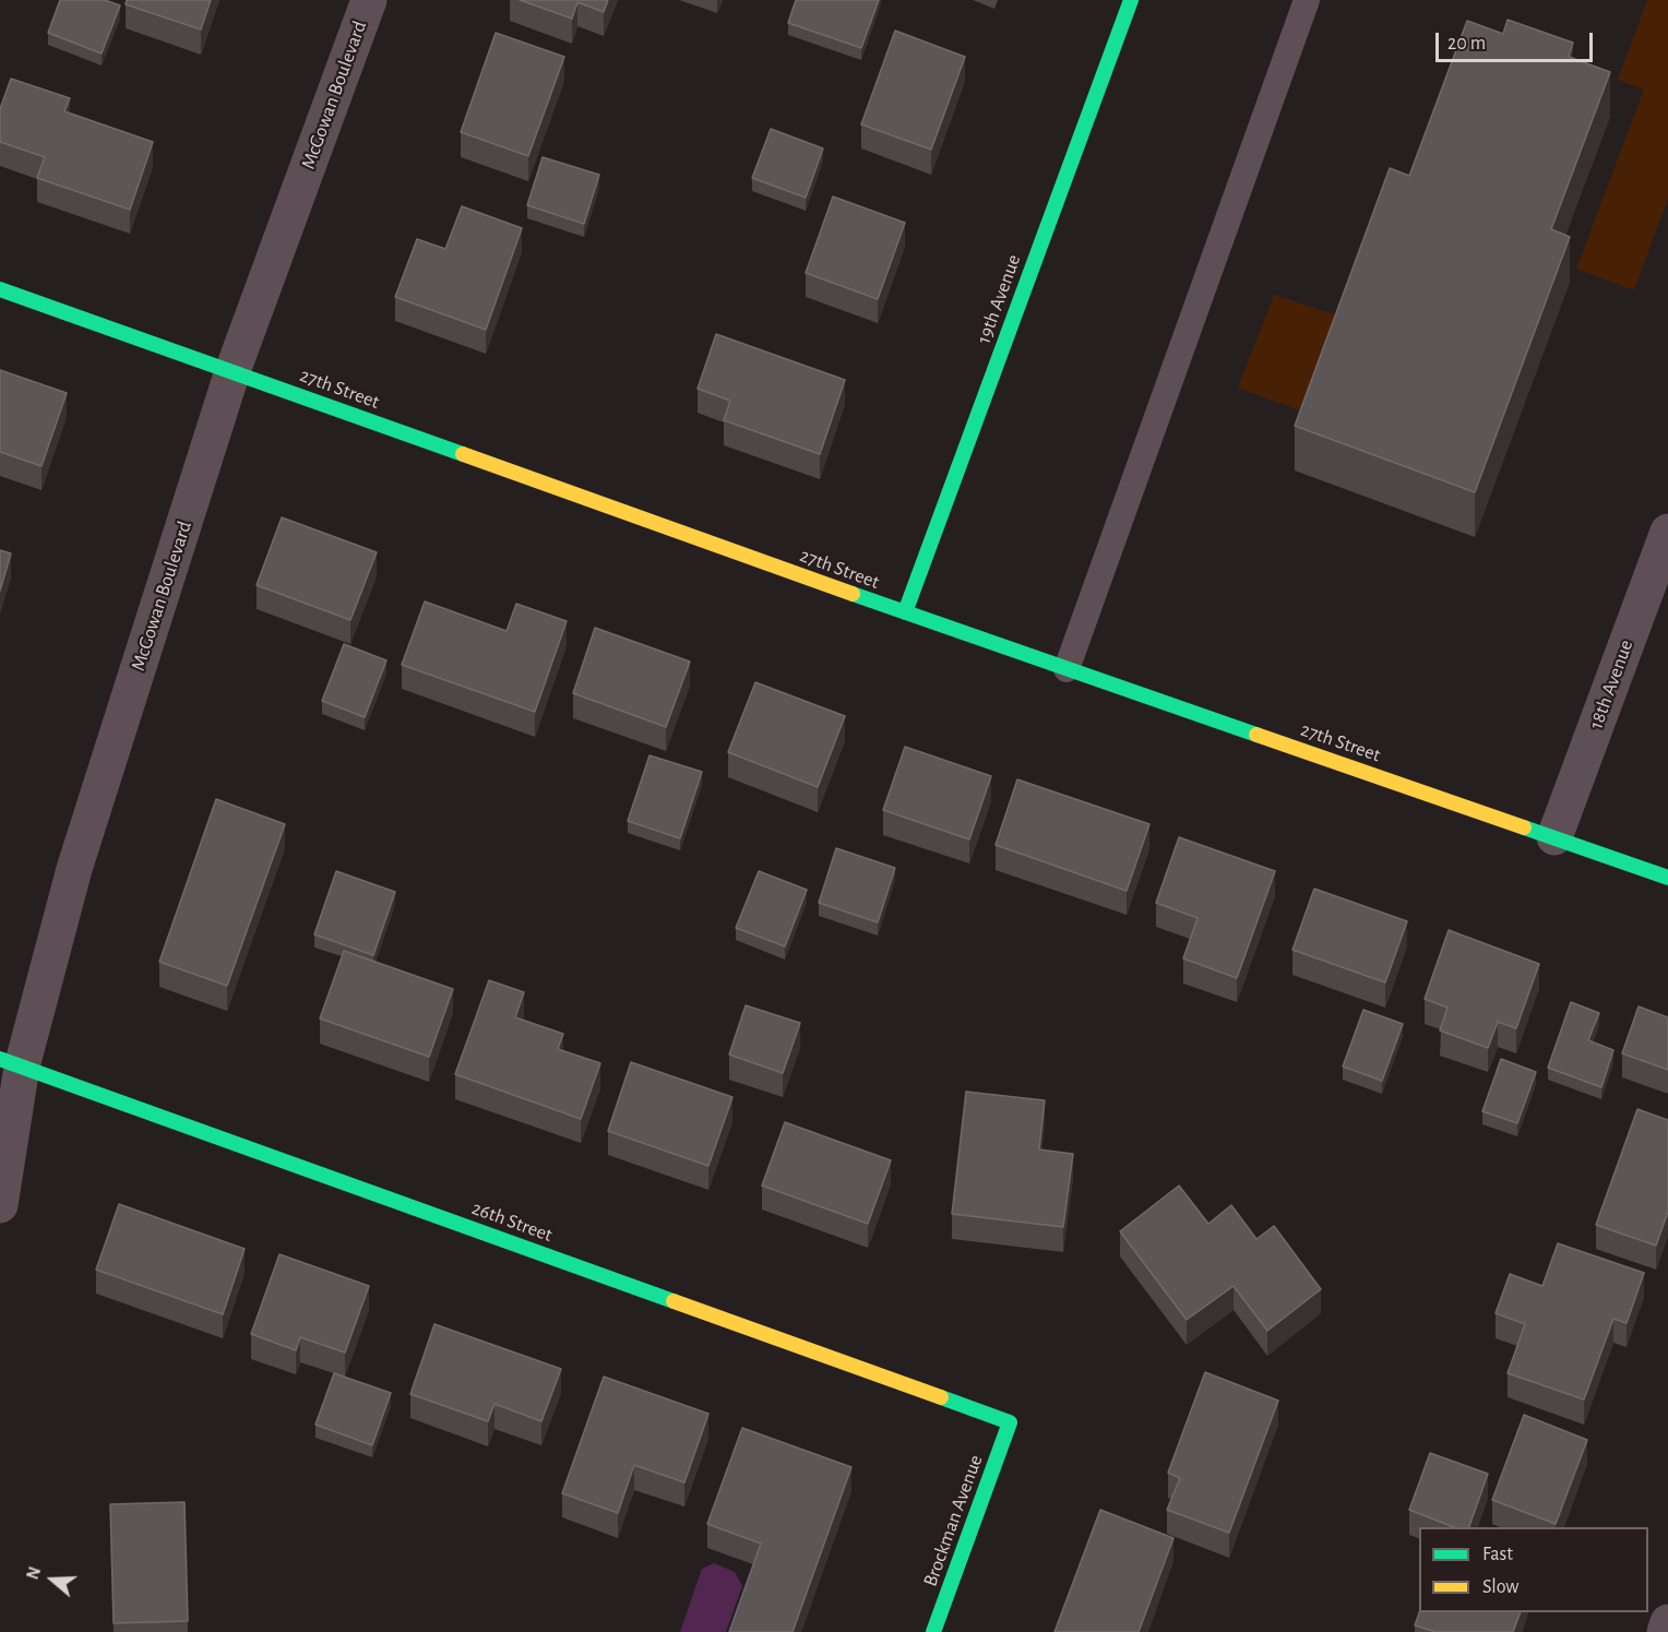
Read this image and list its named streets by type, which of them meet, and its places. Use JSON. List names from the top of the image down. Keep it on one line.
{"streets":{"street":["McGowan Boulevard","19th Avenue","27th Street","18th Avenue","26th Street","Brockman Avenue"]},"crossings":[["McGowan Boulevard","27th Street"],["McGowan Boulevard","26th Street"],["19th Avenue","27th Street"],["27th Street","18th Avenue"],["26th Street","Brockman Avenue"]],"legend":["Fast","Slow"],"scale_bar":"20 m","north":"left"}
